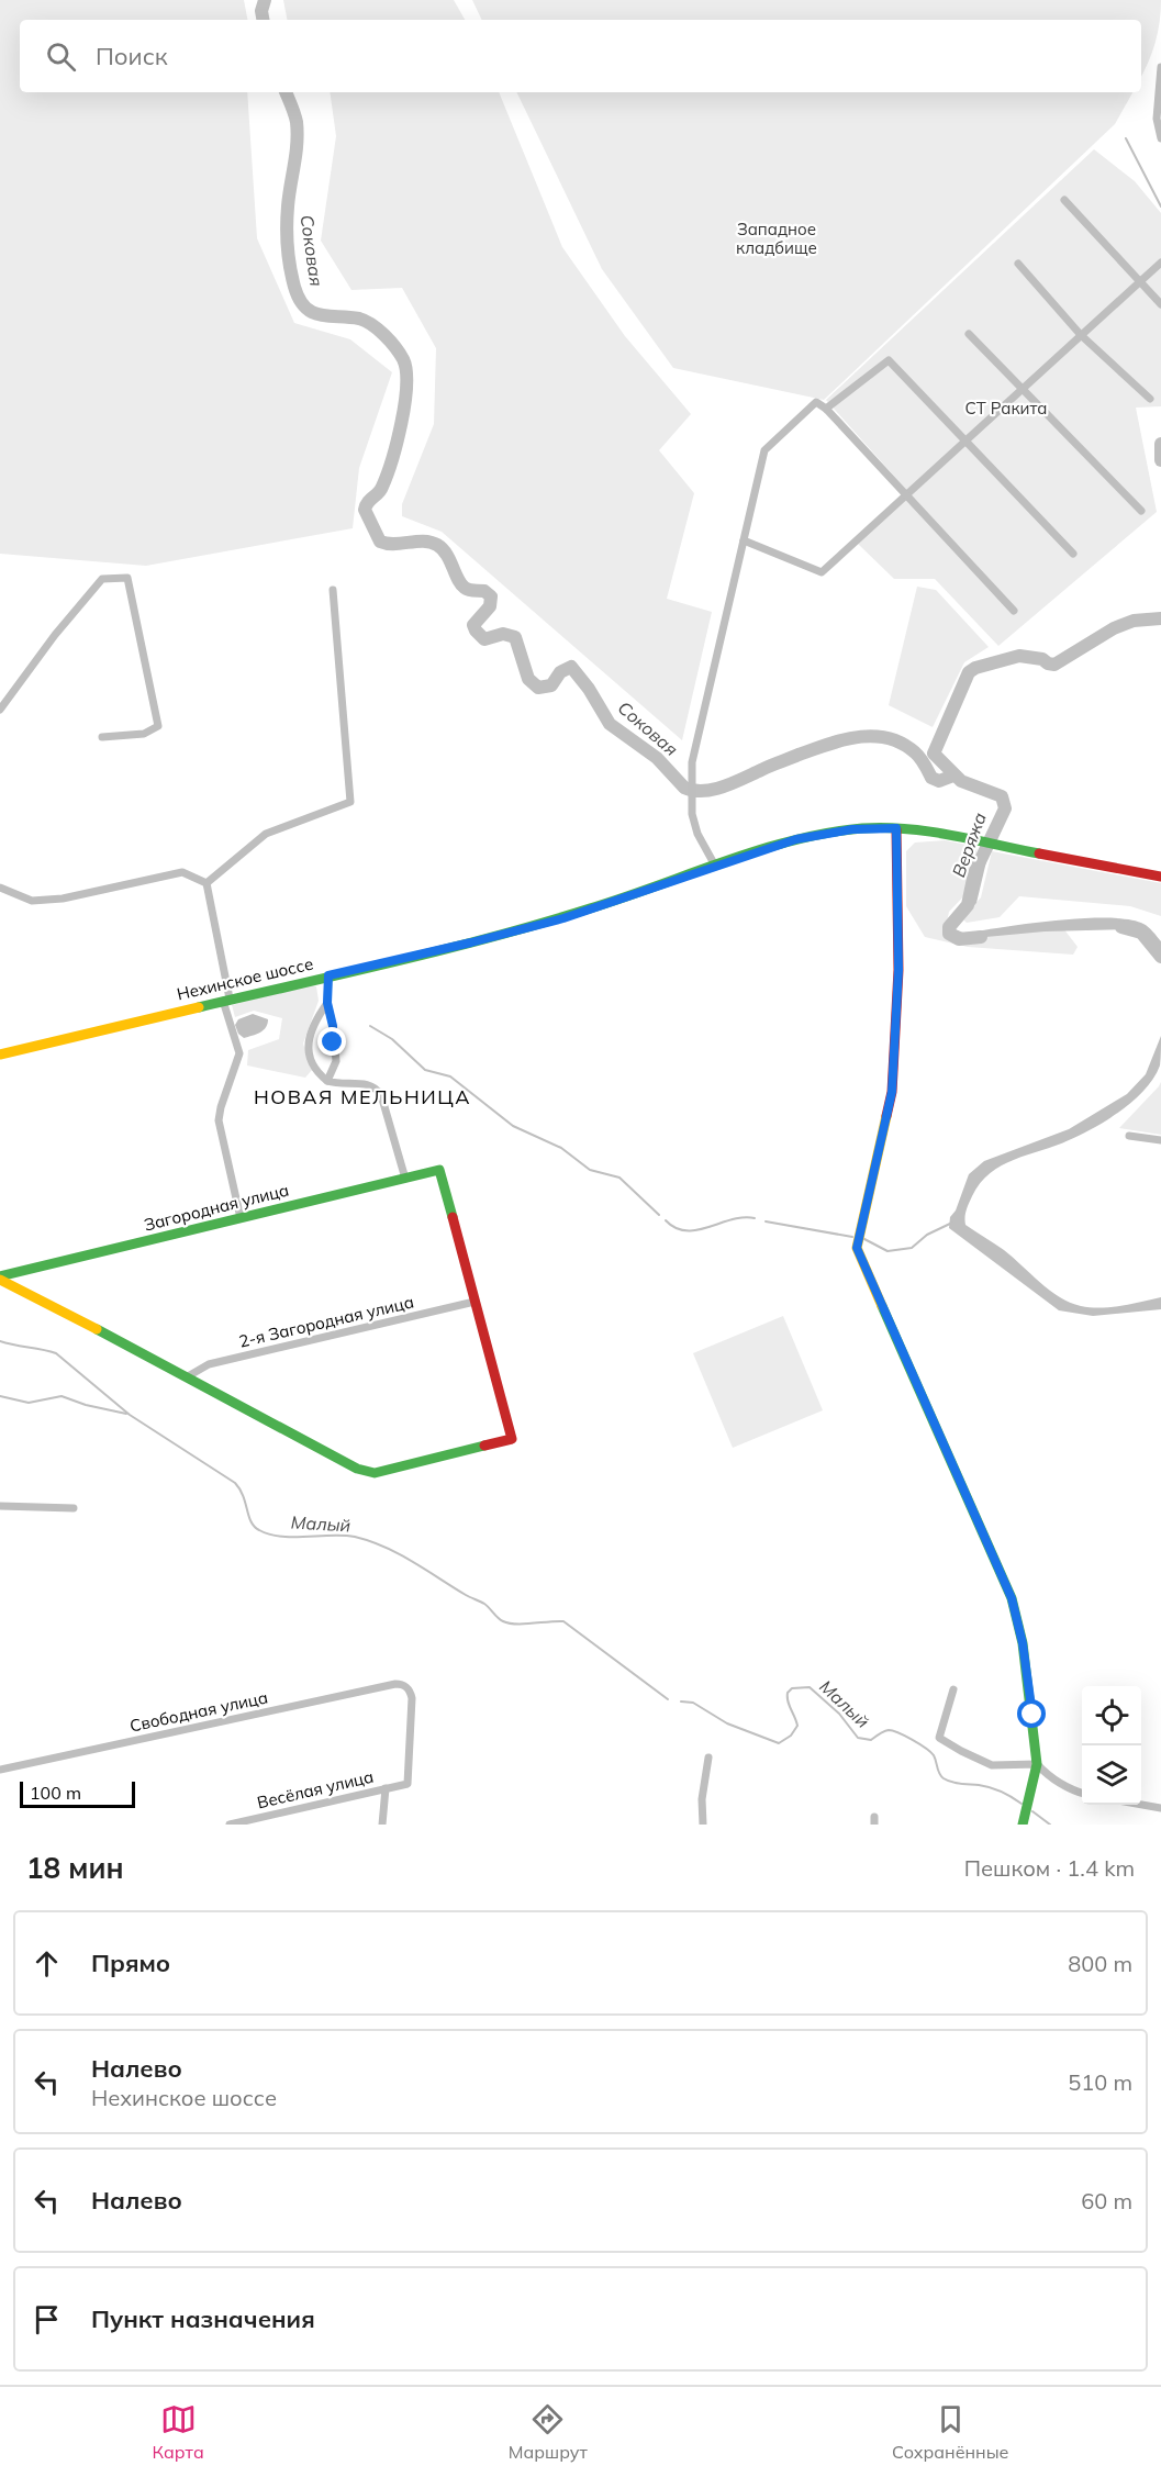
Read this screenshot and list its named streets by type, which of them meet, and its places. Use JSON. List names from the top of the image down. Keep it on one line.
{"streets":{"street":["Нехинское шоссе","Загородная улица","2-я Загородная улица","Свободная улица","Весёлая улица"]},"crossings":[["Загородная улица","2-я Загородная улица"],["Свободная улица","Весёлая улица"]],"districts":["НОВАЯ МЕЛЬНИЦА"],"water":["Соковая","Веряжа","Малый"],"parks":["Западное кладбище","СТ Ракита"],"scale_bar":"100 m","page":{"search":"Поиск","scale":"100 m","heading":["18 мин","Пешком · 1.4 km"],"list":[["Прямо","800 m"],["Налево","Нехинское шоссе","510 m"],["Налево","60 m"],"Пункт назначения"],"nav":["Карта","Маршрут","Сохранённые"]}}
